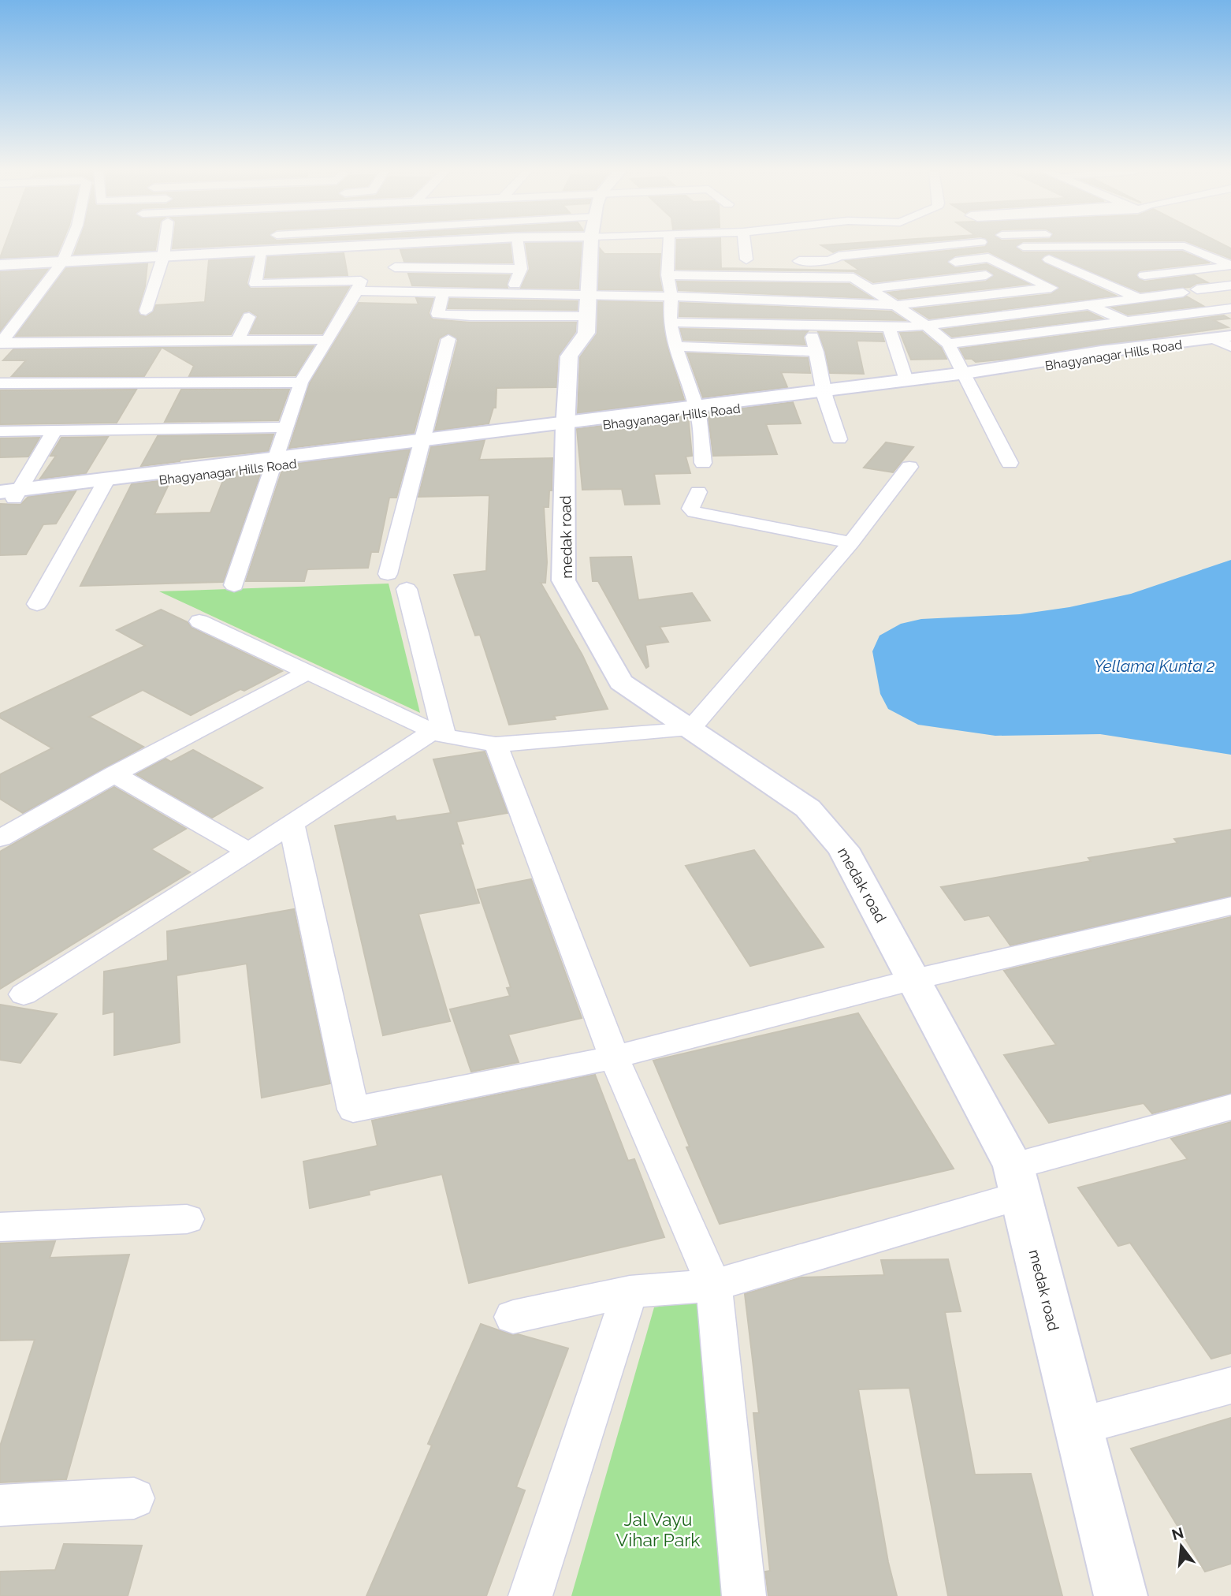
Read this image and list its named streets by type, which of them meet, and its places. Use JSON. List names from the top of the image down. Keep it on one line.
{"streets":{"street":["Bhagyanagar Hills Road","medak road"]},"crossings":[["Bhagyanagar Hills Road","medak road"]],"water":["Yellama Kunta 2"],"parks":["Jal Vayu Vihar Park"],"north":"top"}
